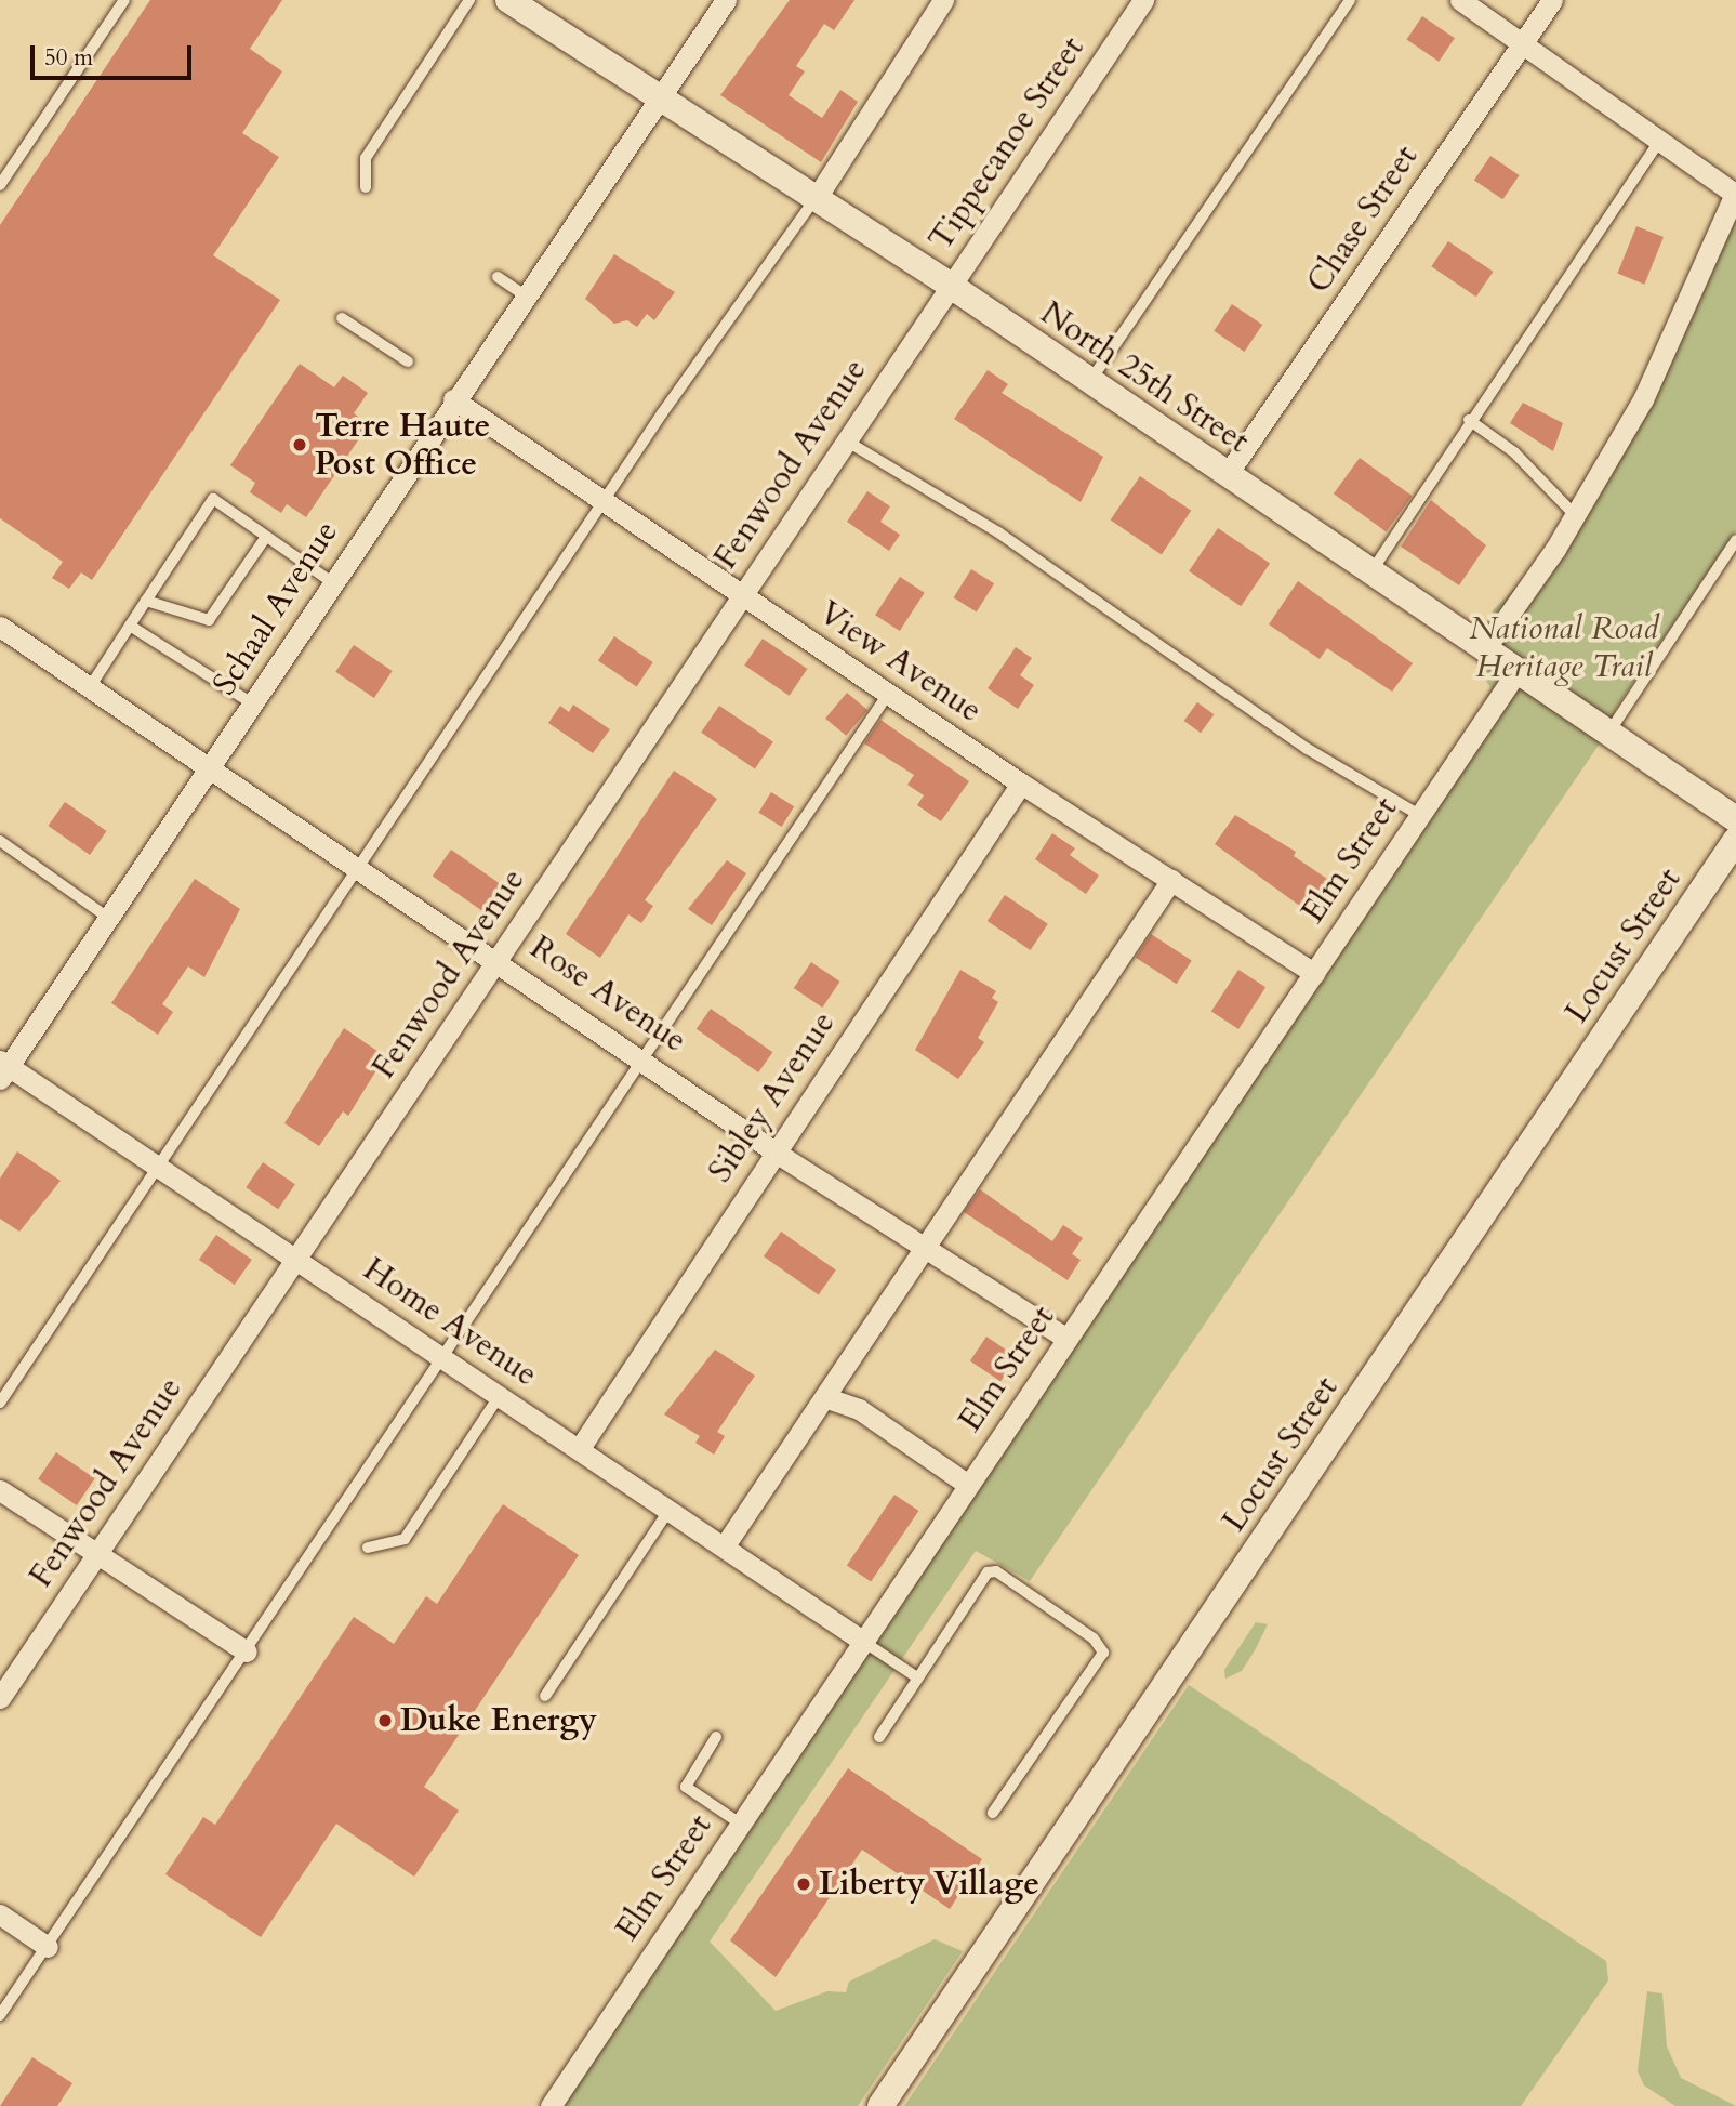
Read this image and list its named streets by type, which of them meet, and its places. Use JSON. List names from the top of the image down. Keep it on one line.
{"streets":{"street":["Tippecanoe Street","Chase Street","North 25th Street","Fenwood Avenue","Schaal Avenue","View Avenue","Elm Street","Locust Street","Rose Avenue","Sibley Avenue","Home Avenue"]},"crossings":[["Tippecanoe Street","North 25th Street"],["Tippecanoe Street","Fenwood Avenue"],["Chase Street","North 25th Street"],["North 25th Street","Fenwood Avenue"],["North 25th Street","Schaal Avenue"],["North 25th Street","Elm Street"],["Fenwood Avenue","View Avenue"],["Fenwood Avenue","Rose Avenue"],["Fenwood Avenue","Home Avenue"],["Schaal Avenue","View Avenue"],["Schaal Avenue","Rose Avenue"],["Schaal Avenue","Home Avenue"],["View Avenue","Elm Street"],["View Avenue","Sibley Avenue"],["Elm Street","Rose Avenue"],["Elm Street","Home Avenue"],["Rose Avenue","Sibley Avenue"],["Sibley Avenue","Home Avenue"]],"parks":["National Road Heritage Trail"],"places":["Terre Haute Post Office","Duke Energy","Liberty Village"],"scale_bar":"50 m"}
